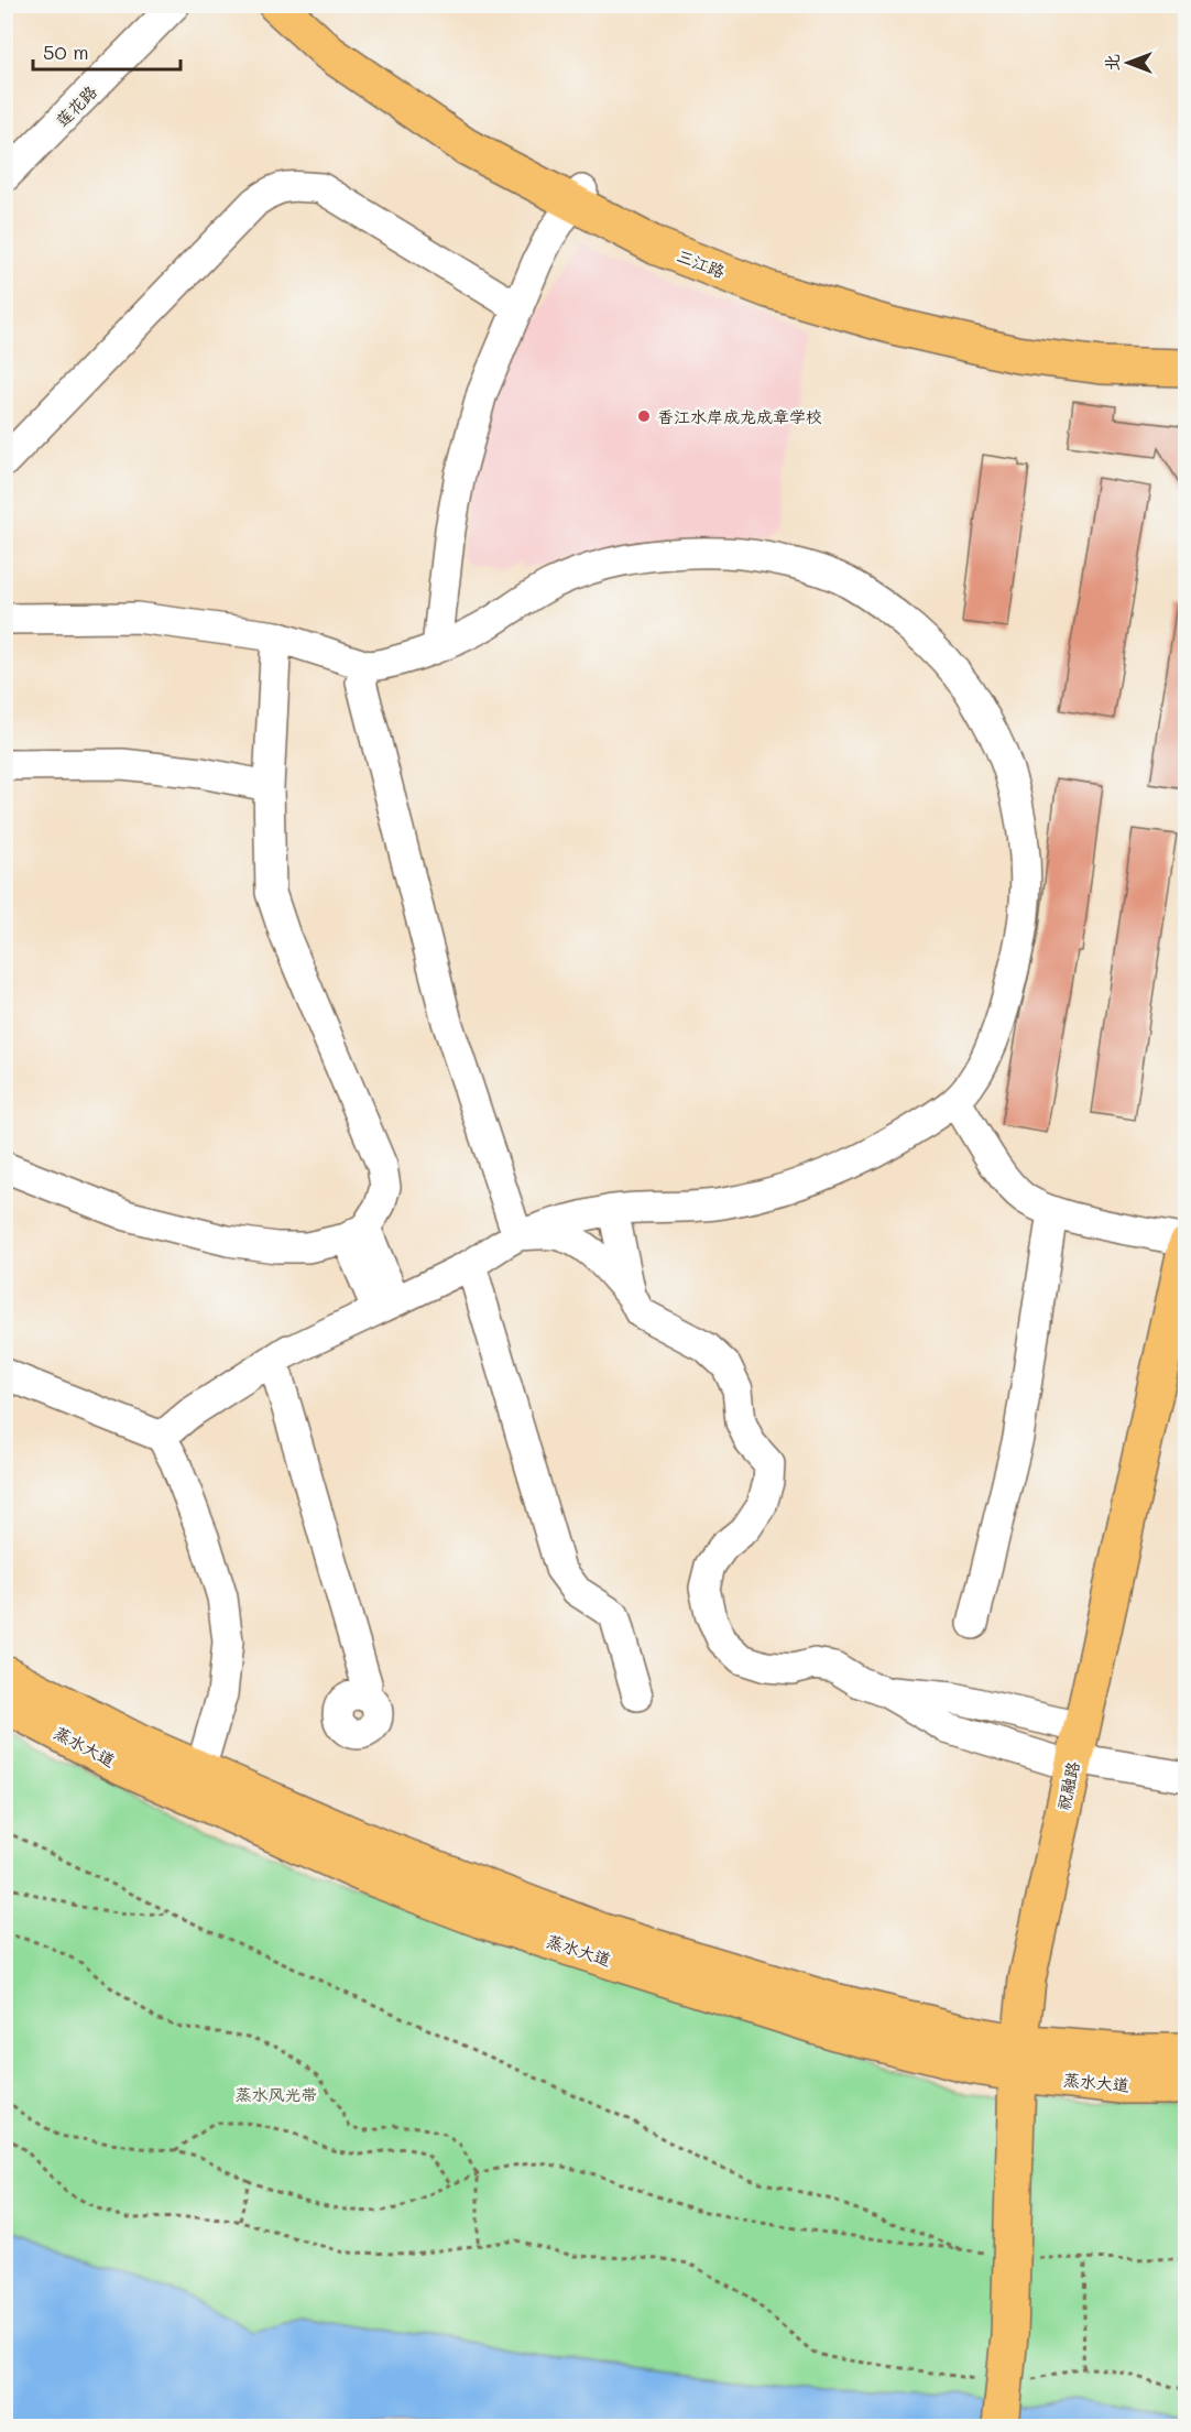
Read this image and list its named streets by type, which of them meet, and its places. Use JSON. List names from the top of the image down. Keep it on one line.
{"streets":{"main road":["三江路","蒸水大道","祝融路"],"street":["莲花路"]},"crossings":[["蒸水大道","祝融路"]],"parks":["蒸水风光带"],"places":["香江水岸成龙成章学校"],"scale_bar":"50 m","north":"left"}
